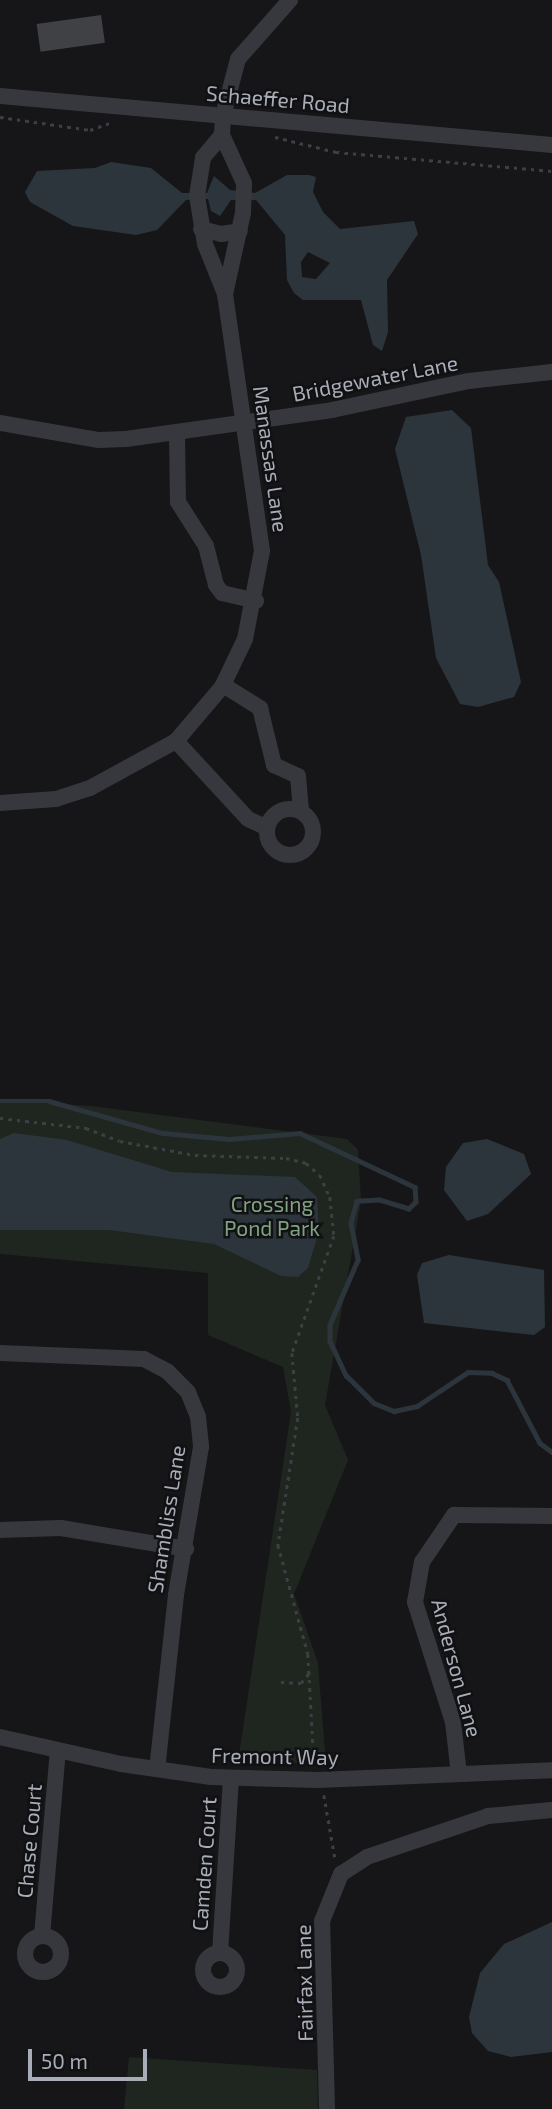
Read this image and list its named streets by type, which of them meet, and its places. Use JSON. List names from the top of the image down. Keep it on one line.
{"streets":{"street":["Schaeffer Road","Bridgewater Lane","Manassas Lane","Shambliss Lane","Anderson Lane","Fremont Way","Chase Court","Camden Court","Fairfax Lane"]},"crossings":[["Schaeffer Road","Manassas Lane"],["Bridgewater Lane","Manassas Lane"],["Shambliss Lane","Fremont Way"],["Anderson Lane","Fremont Way"],["Fremont Way","Chase Court"],["Fremont Way","Camden Court"]],"parks":["Crossing Pond Park"],"scale_bar":"50 m"}
